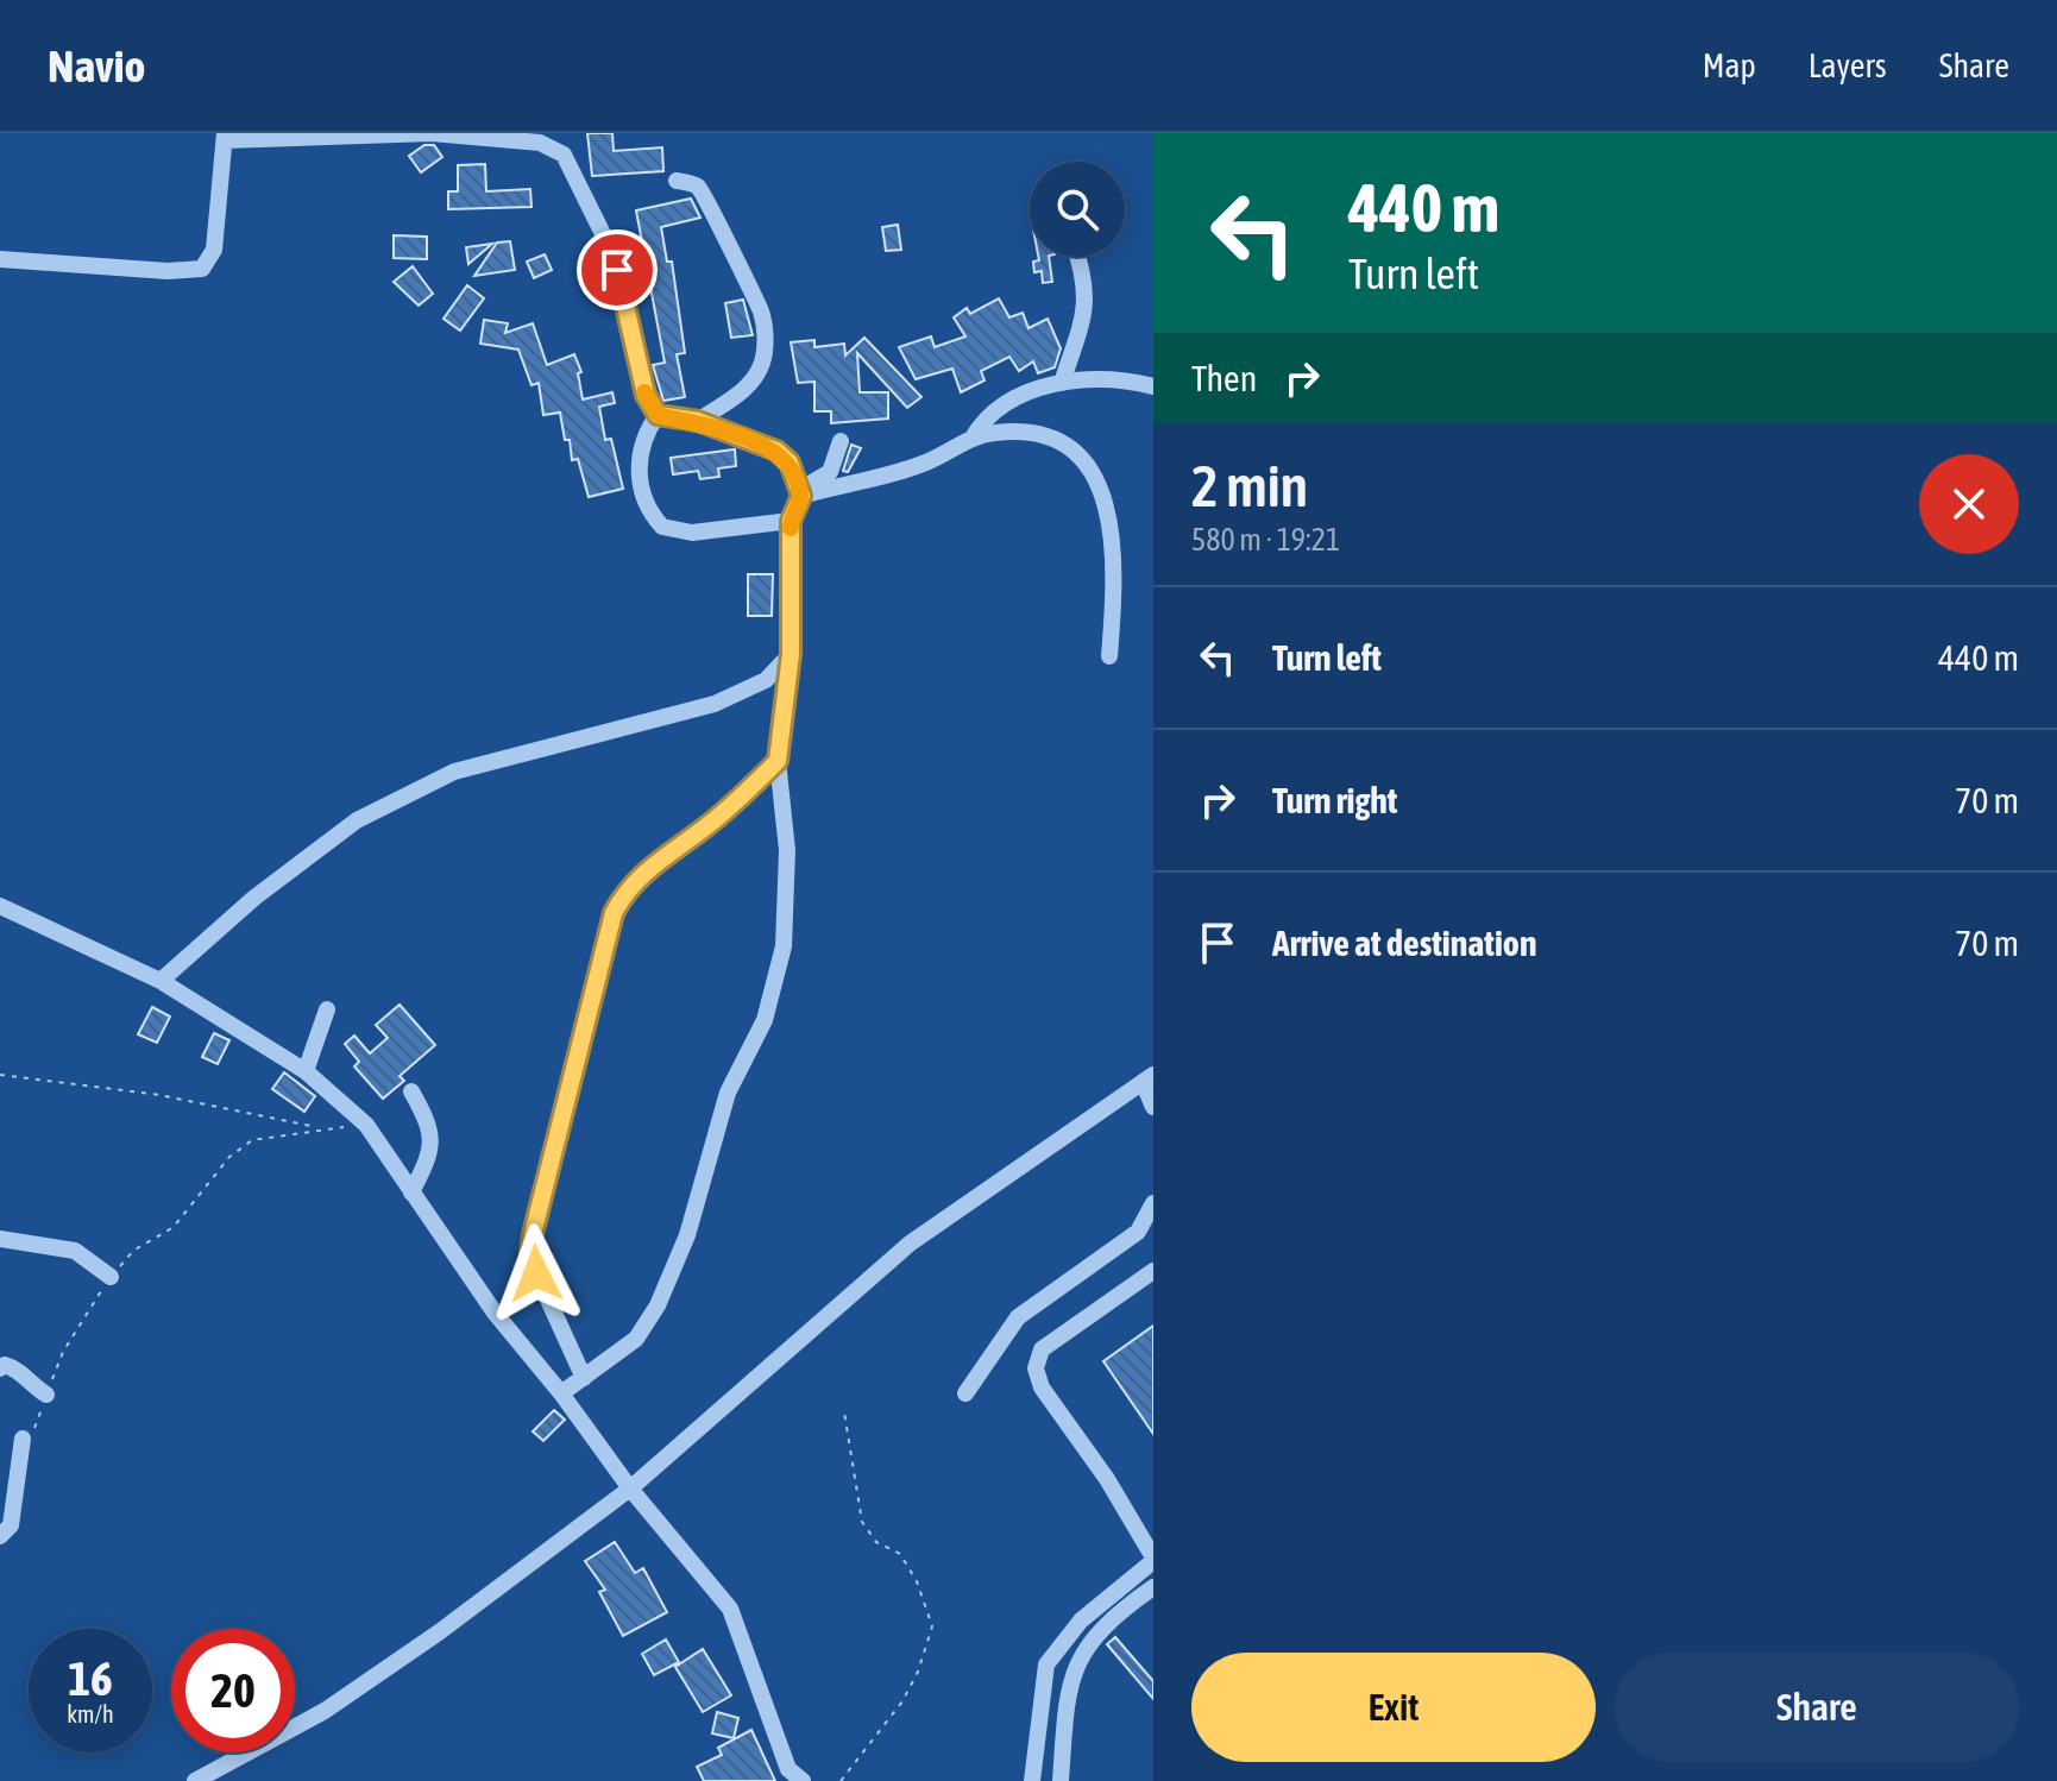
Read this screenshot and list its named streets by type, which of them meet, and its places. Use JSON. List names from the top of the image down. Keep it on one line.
{"page":{"header":"Navio","nav":["Map","Layers","Share"],"turn":["440 m","Turn left"],"then":"Then","heading":["2 min","580 m · 19:21"],"list":[{"name":"Turn left","value":"440 m"},{"name":"Turn right","value":"70 m"},{"name":"Arrive at destination","value":"70 m"}],"speed":"16 km/h","limit":"20","buttons":["Exit","Share"]}}
